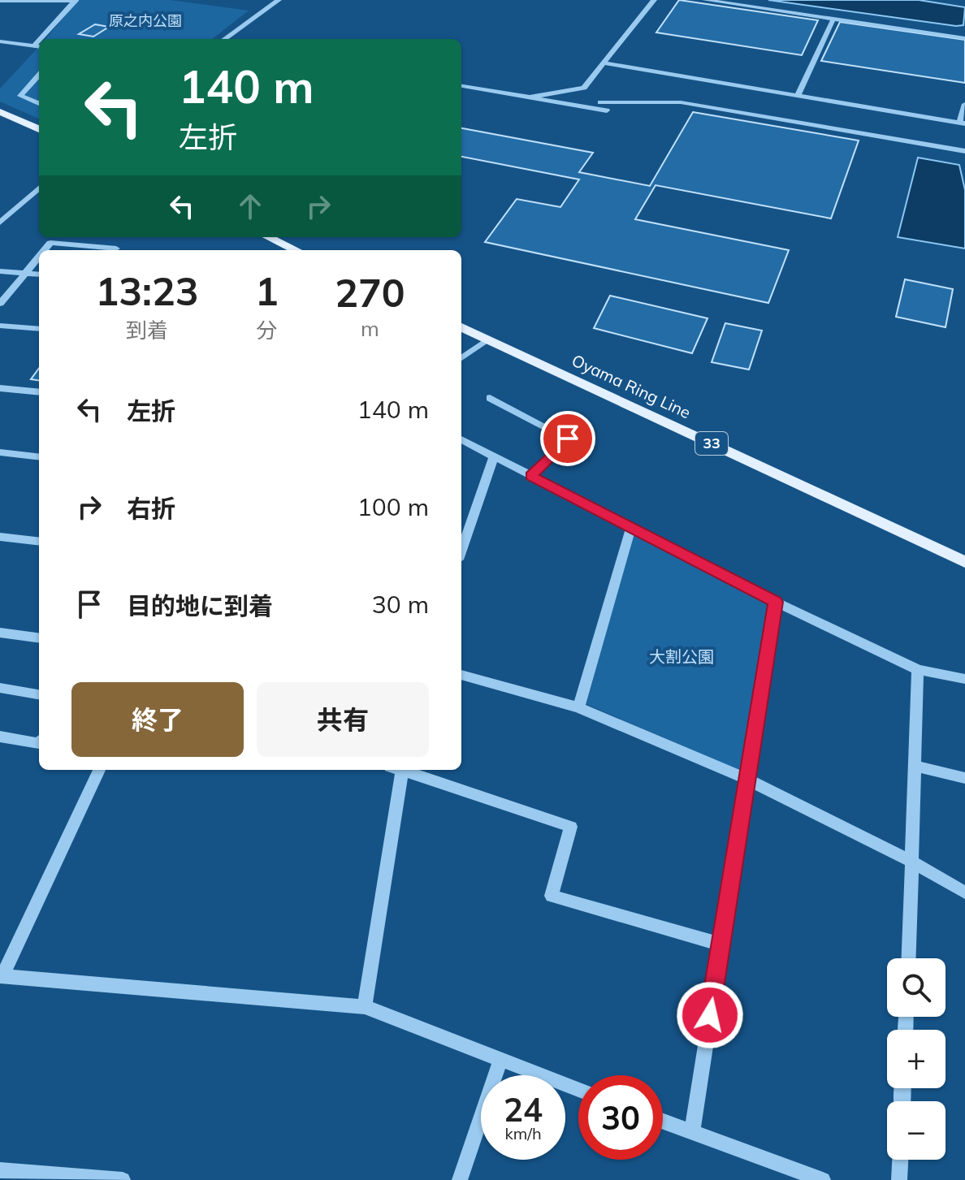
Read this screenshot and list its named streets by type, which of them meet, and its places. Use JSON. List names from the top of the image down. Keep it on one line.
{"streets":{"main road":["Oyama Ring Line","33"]},"parks":["原之内公園","大割公園"],"page":{"turn":["140 m","左折"],"eta":["13:23","到着","1","分","270","m"],"list":[{"name":"左折","value":"140 m"},{"name":"右折","value":"100 m"},{"name":"目的地に到着","value":"30 m"}],"buttons":["終了","共有"],"map_buttons":["+","−"],"speed":"24 km/h","limit":"30"}}
